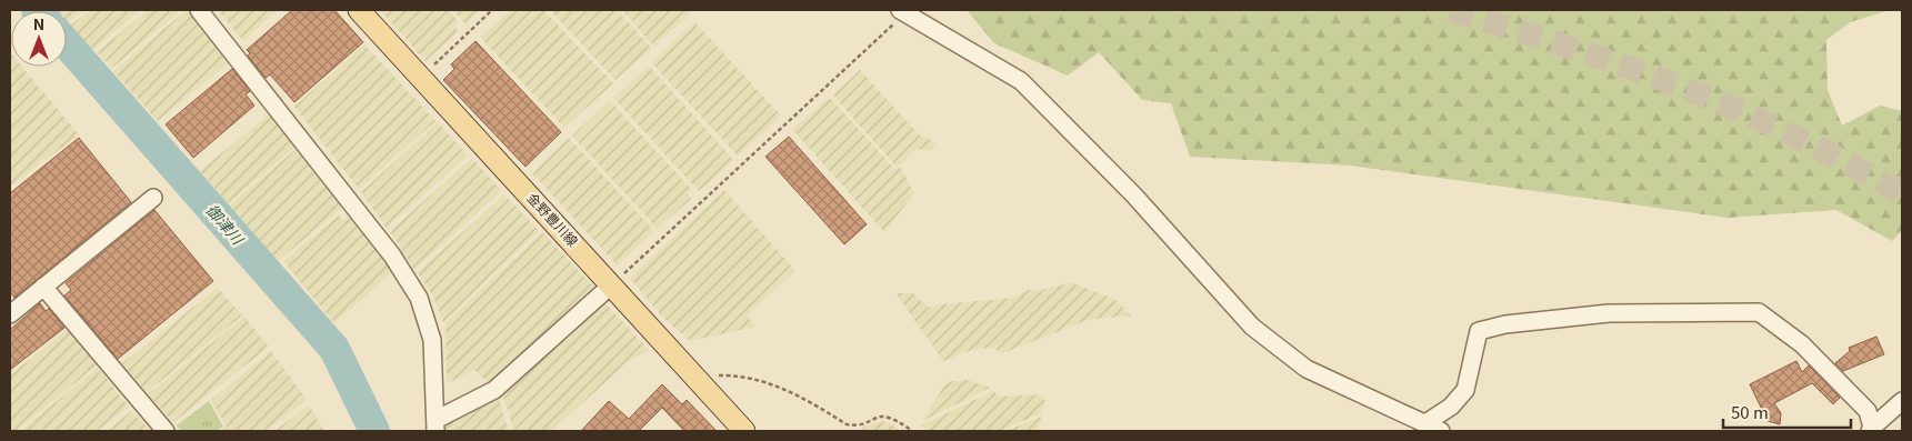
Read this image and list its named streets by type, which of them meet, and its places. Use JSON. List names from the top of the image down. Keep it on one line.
{"streets":{"main road":["金野豊川線"]},"water":["御津川"],"scale_bar":"50 m","north":"top"}
